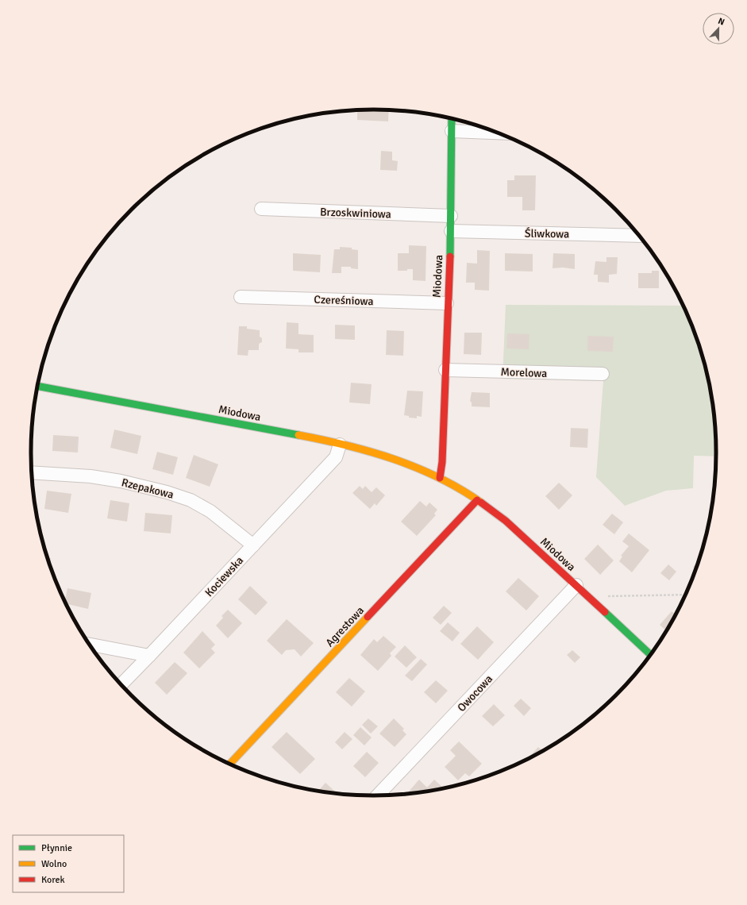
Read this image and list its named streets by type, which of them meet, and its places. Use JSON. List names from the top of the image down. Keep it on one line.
{"streets":{"street":["Brzoskwiniowa","Śliwkowa","Miodowa","Czereśniowa","Morelowa","Rzepakowa","Kociewska","Agrestowa","Owocowa"]},"crossings":[["Brzoskwiniowa","Miodowa"],["Śliwkowa","Miodowa"],["Miodowa","Czereśniowa"],["Miodowa","Morelowa"],["Miodowa","Kociewska"],["Miodowa","Agrestowa"],["Miodowa","Owocowa"],["Rzepakowa","Kociewska"]],"legend":["Płynnie","Wolno","Korek"],"north":"top"}
